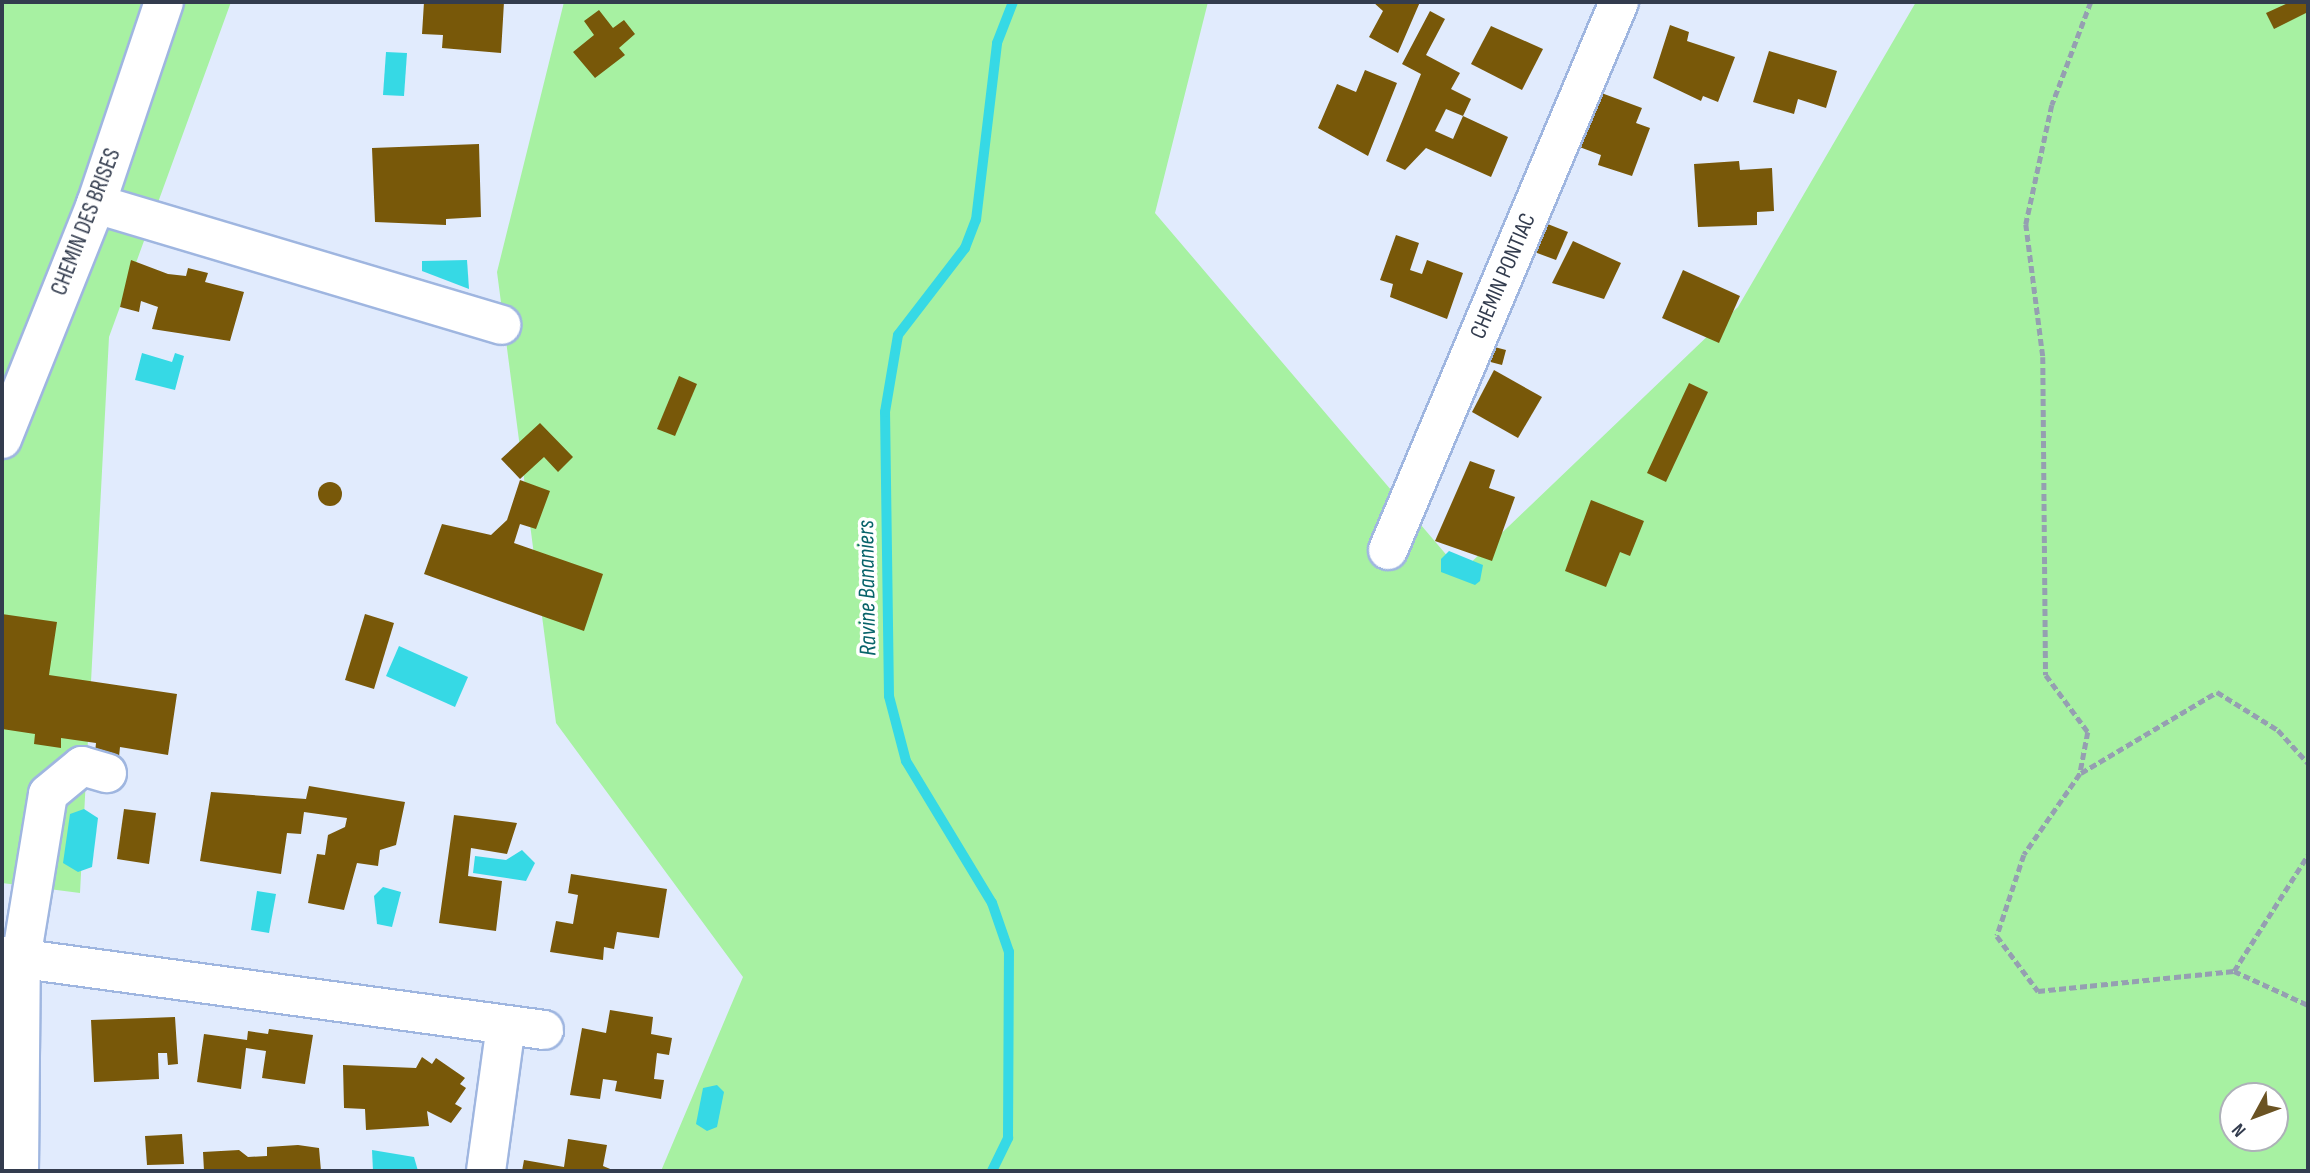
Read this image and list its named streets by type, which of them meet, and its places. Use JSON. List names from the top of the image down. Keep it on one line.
{"streets":{"street":["CHEMIN DES BRISES","CHEMIN PONTIAC"]},"water":["Ravine Bananiers"],"north":"bottom left"}
